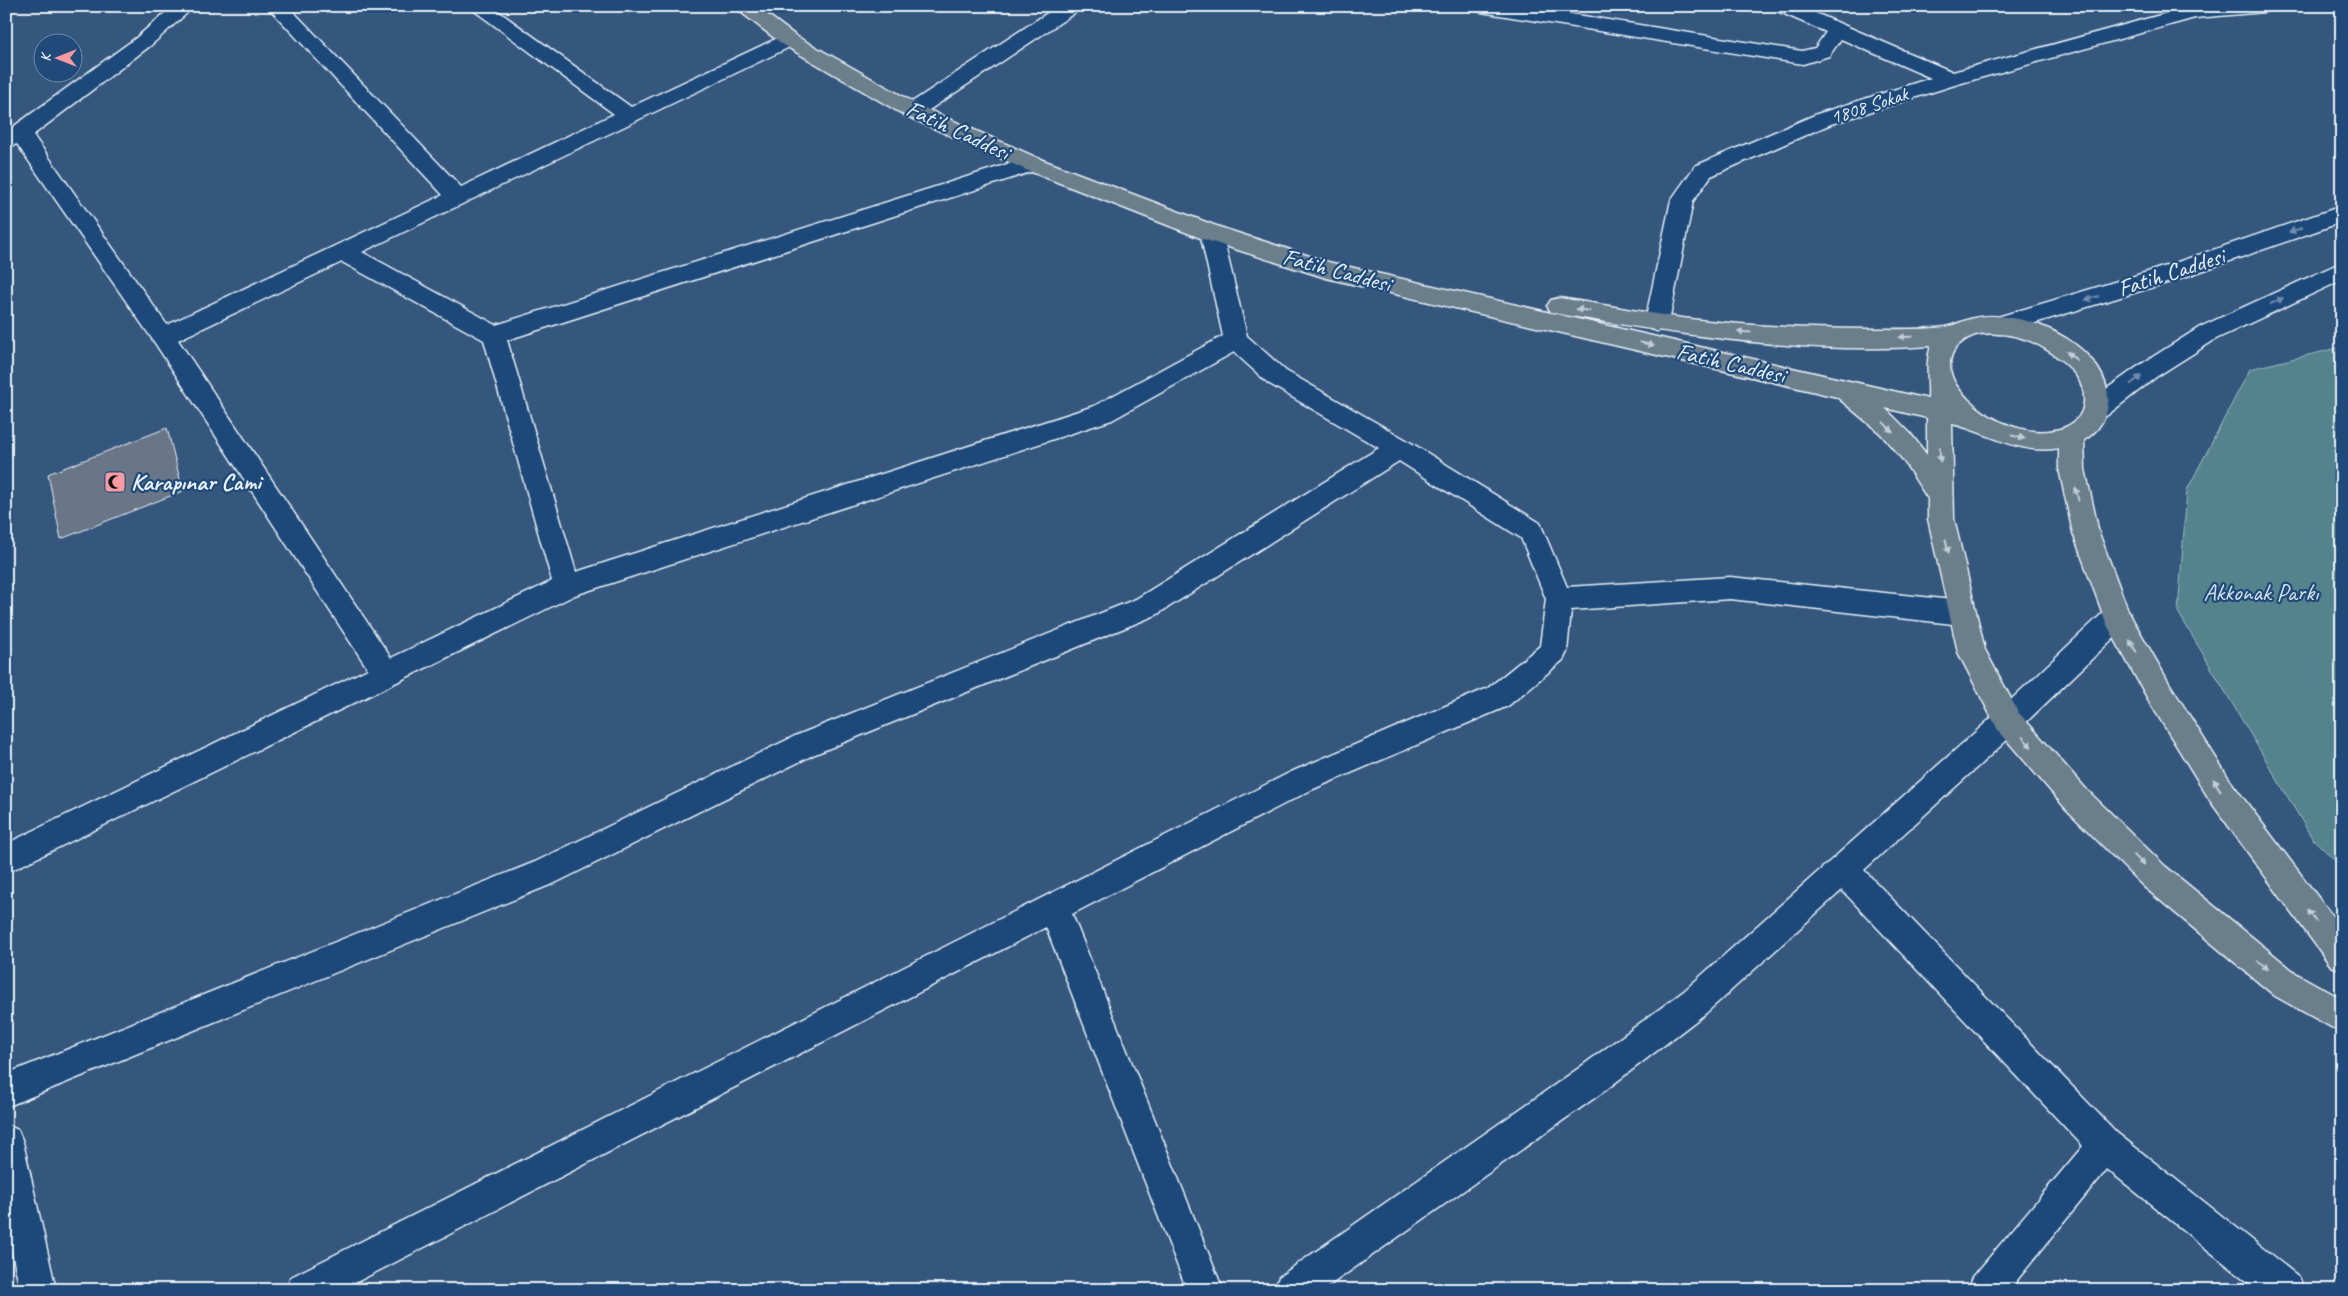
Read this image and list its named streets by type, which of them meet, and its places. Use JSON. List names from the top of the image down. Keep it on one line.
{"streets":{"main road":["Fatih Caddesi"],"street":["1808 Sokak"]},"parks":["Akkonak Parkı"],"places":{"mosque":["Karapınar Cami"]},"north":"left"}
